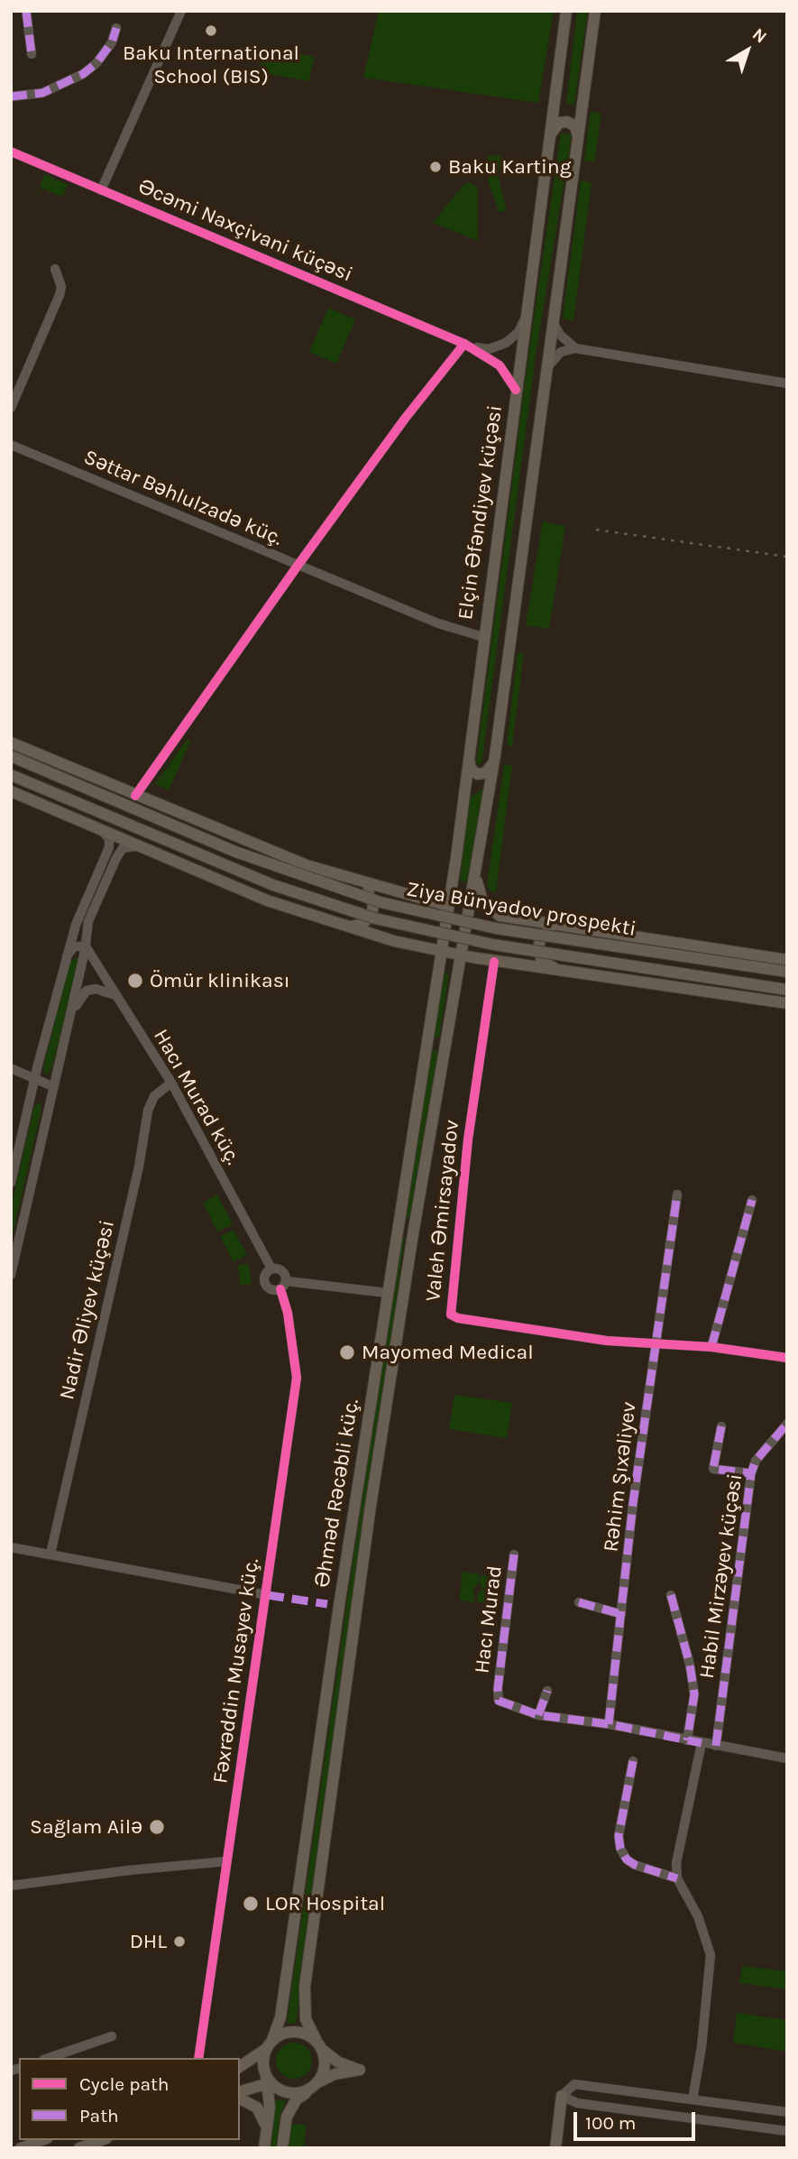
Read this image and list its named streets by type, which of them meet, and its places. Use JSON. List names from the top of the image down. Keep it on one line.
{"streets":{"main road":["Elçin Əfəndiyev küçəsi","Ziya Bünyadov prospekti","Əhməd Rəcəbli küç."],"street":["Əcəmi Naxçivani küçəsi","Səttar Bəhlulzadə küç.","Hacı Murad küç.","Valeh Əmirsayadov","Nadir Əliyev küçəsi","Rəhim Şıxəliyev","Habil Mirzəyev küçəsi","Hacı Murad","Fəxrəddin Musayev küç."]},"crossings":[["Səttar Bəhlulzadə küç.","Elçin Əfəndiyev küçəsi"],["Elçin Əfəndiyev küçəsi","Ziya Bünyadov prospekti"],["Elçin Əfəndiyev küçəsi","Əhməd Rəcəbli küç."],["Ziya Bünyadov prospekti","Əhməd Rəcəbli küç."],["Hacı Murad küç.","Nadir Əliyev küçəsi"],["Hacı Murad küç.","Fəxrəddin Musayev küç."],["Valeh Əmirsayadov","Rəhim Şıxəliyev"]],"places":["Baku International School (BIS)","Baku Karting","Ömür klinikası","Mayomed Medical","Sağlam Ailə","LOR Hospital","DHL"],"legend":["Cycle path","Path"],"scale_bar":"100 m","north":"top right"}
